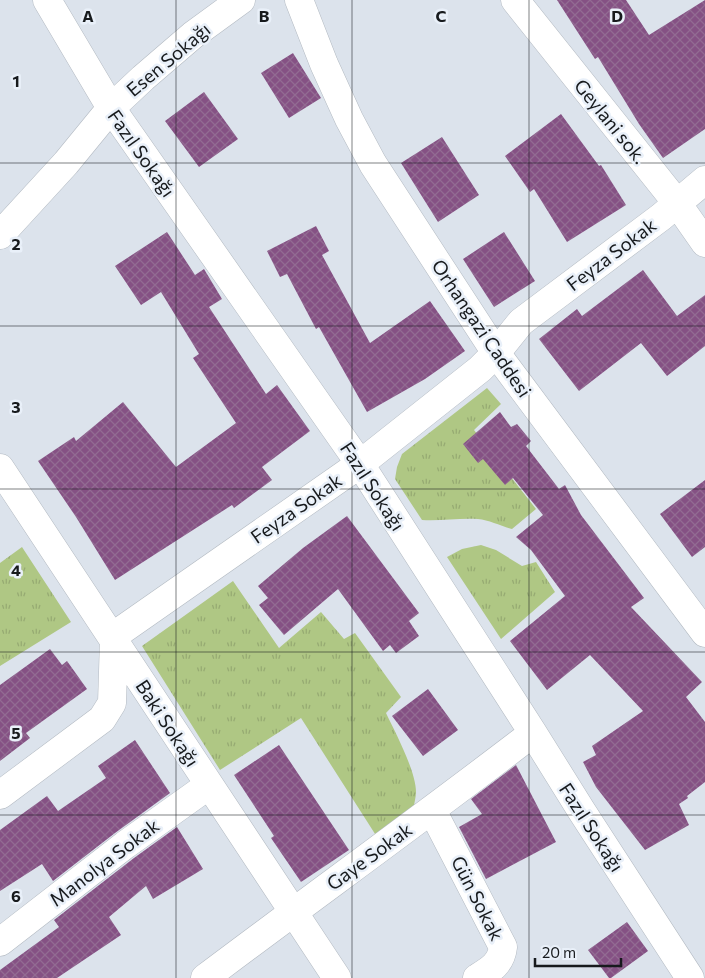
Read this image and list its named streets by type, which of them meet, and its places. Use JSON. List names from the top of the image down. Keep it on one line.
{"streets":{"street":["Esen Sokağı","Geylani sok.","Fazıl Sokağı","Feyza Sokak","Orhangazi Caddesi","Baki Sokağı","Gaye Sokak","Manolya Sokak","Gün Sokak"]},"crossings":[["Esen Sokağı","Fazıl Sokağı"],["Geylani sok.","Feyza Sokak"],["Fazıl Sokağı","Feyza Sokak"],["Fazıl Sokağı","Gaye Sokak"],["Feyza Sokak","Orhangazi Caddesi"],["Feyza Sokak","Baki Sokağı"],["Baki Sokağı","Gaye Sokak"],["Baki Sokağı","Manolya Sokak"],["Gaye Sokak","Gün Sokak"]],"scale_bar":"20 m","grid":{"columns":["A","B","C","D"],"rows":["1","2","3","4","5","6"]}}
